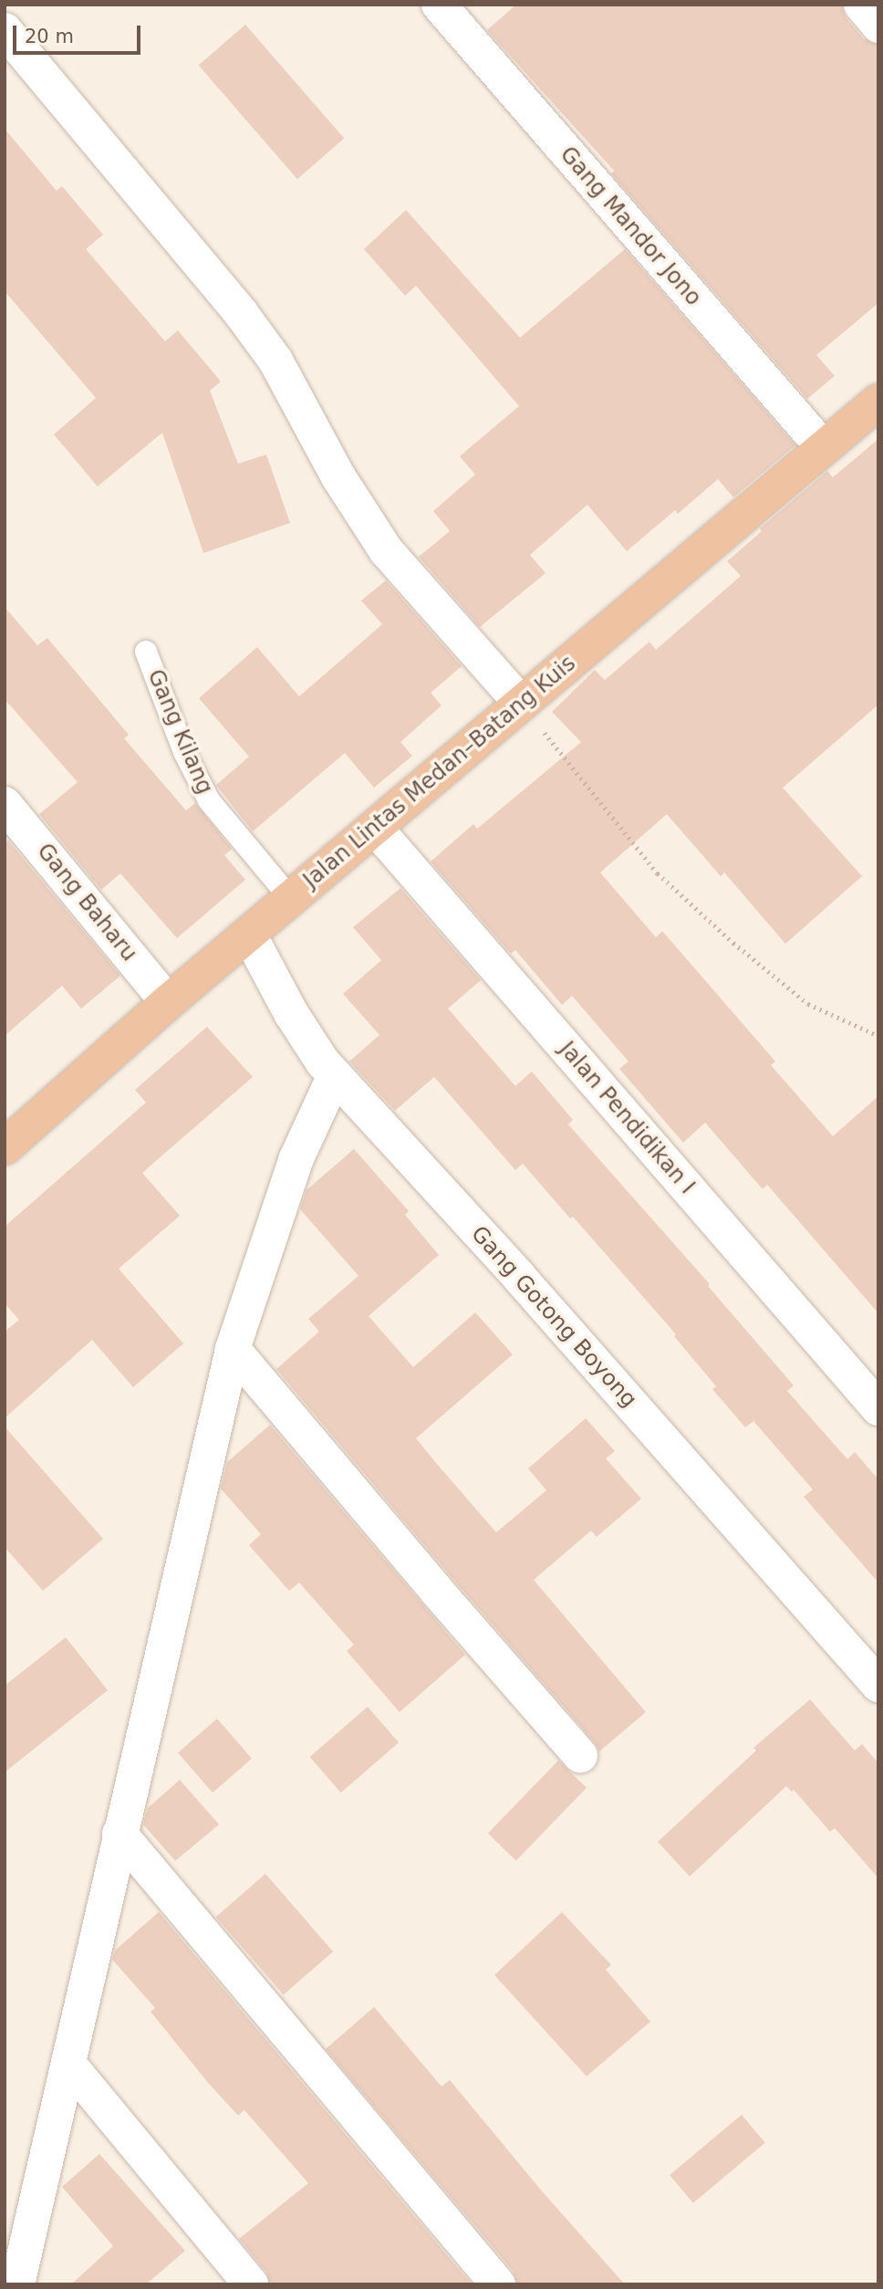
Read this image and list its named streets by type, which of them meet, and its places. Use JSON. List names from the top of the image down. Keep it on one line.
{"streets":{"highway":["Jalan Lintas Medan–Batang Kuis"],"street":["Gang Mandor Jono","Gang Baharu","Jalan Pendidikan I","Gang Gotong Boyong"],"lane":["Gang Kilang"]},"crossings":[["Gang Mandor Jono","Jalan Lintas Medan–Batang Kuis"],["Gang Kilang","Jalan Lintas Medan–Batang Kuis"],["Jalan Lintas Medan–Batang Kuis","Gang Baharu"],["Jalan Lintas Medan–Batang Kuis","Jalan Pendidikan I"],["Jalan Lintas Medan–Batang Kuis","Gang Gotong Boyong"]],"scale_bar":"20 m"}
